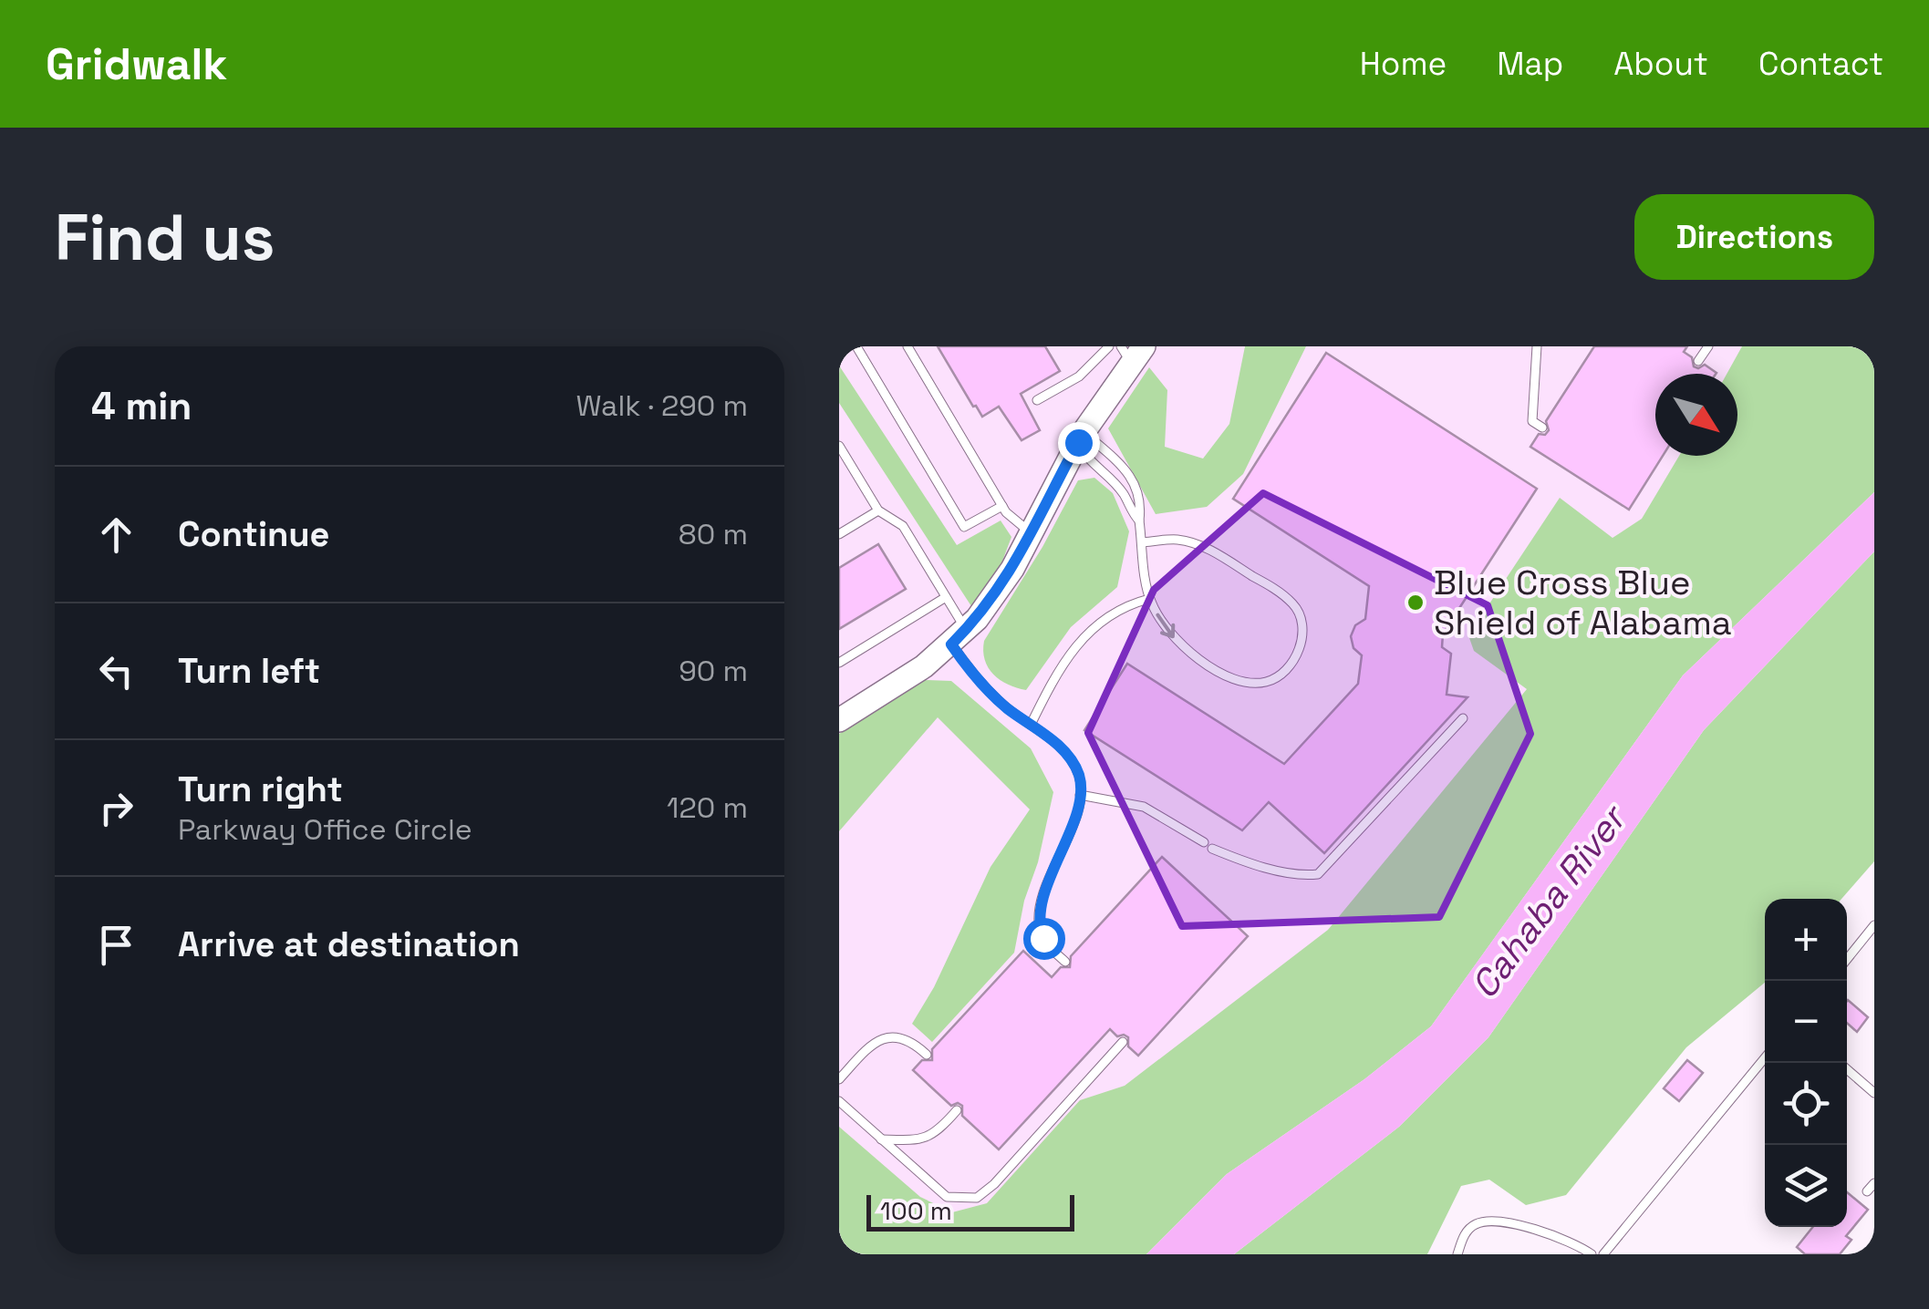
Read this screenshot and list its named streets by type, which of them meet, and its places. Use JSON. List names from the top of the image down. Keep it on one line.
{"water":["Cahaba River"],"places":["Blue Cross Blue Shield of Alabama"],"scale_bar":"100 m","north":"bottom right","page":{"header":"Gridwalk","nav":["Home","Map","About","Contact"],"buttons":"Directions","title":"Find us","heading":["4 min","Walk · 290 m"],"list":[["Continue","80 m"],["Turn left","90 m"],["Turn right","Parkway Office Circle","120 m"],"Arrive at destination"],"map_buttons":["+","−"],"scale":"100 m"}}
